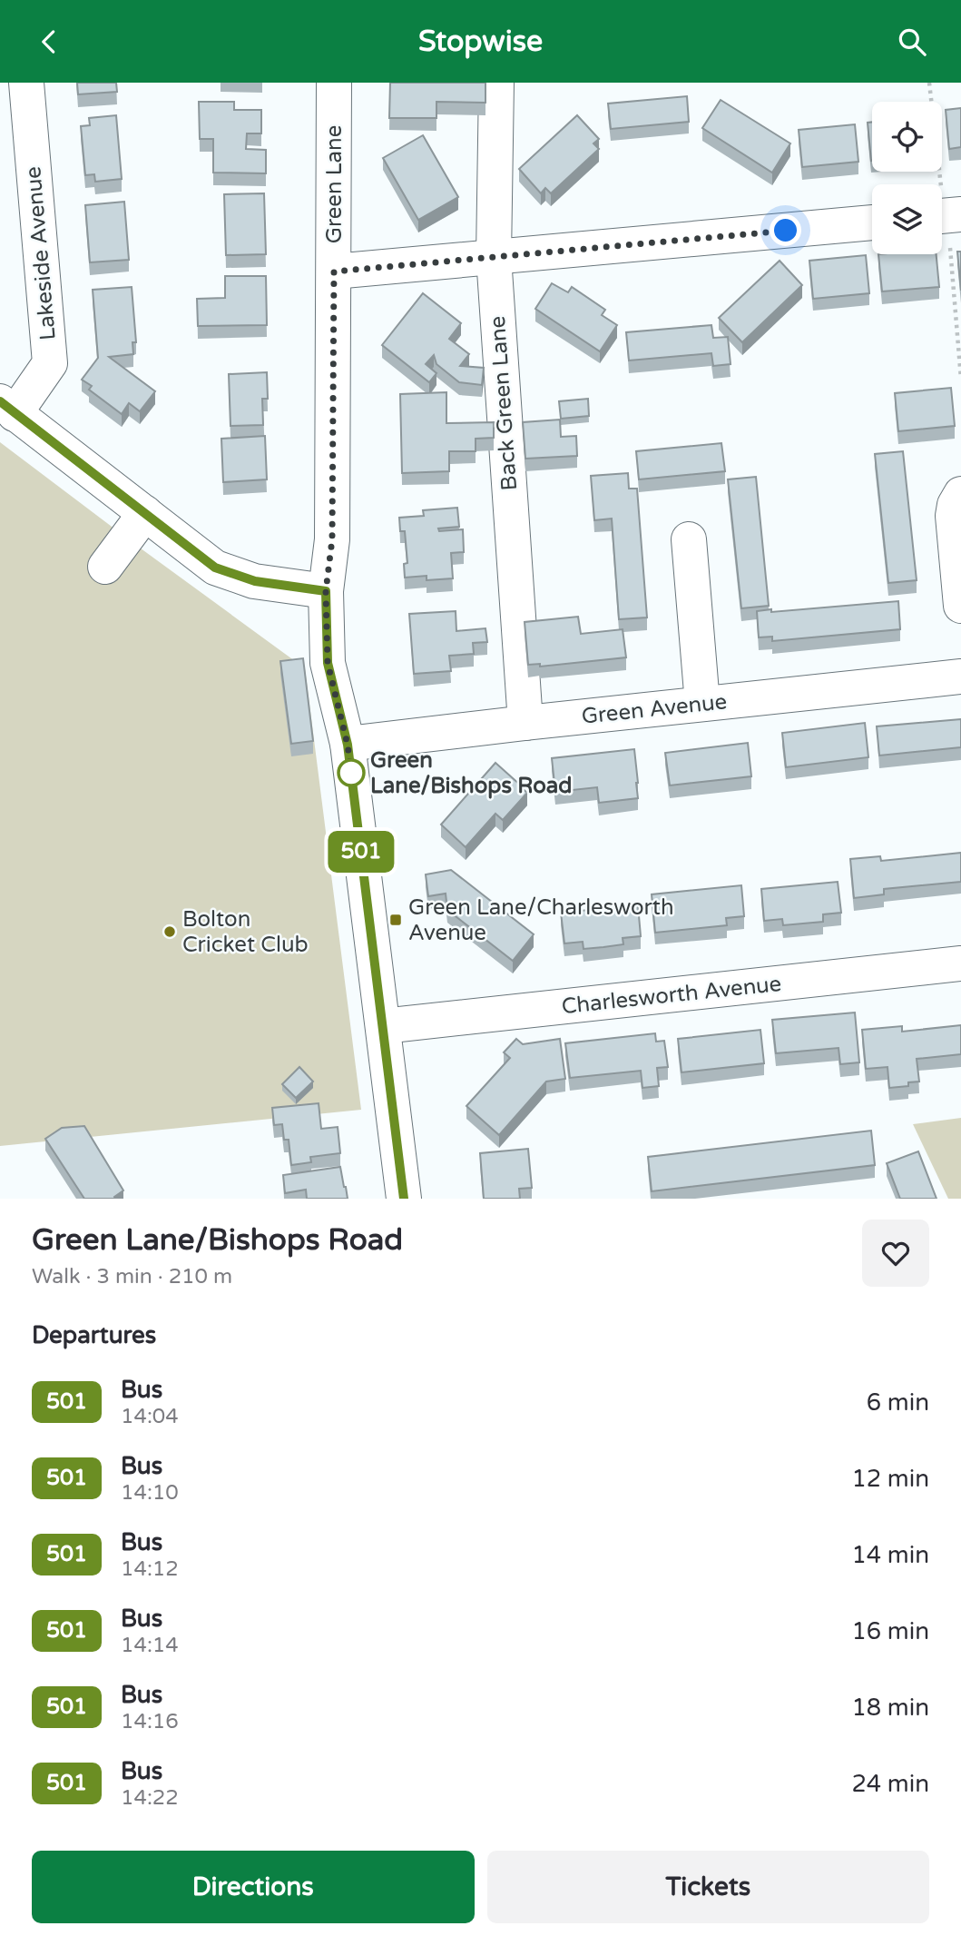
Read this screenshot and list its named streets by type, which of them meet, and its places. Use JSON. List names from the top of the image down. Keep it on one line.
{"streets":{"street":["Green Lane","Lakeside Avenue","Back Green Lane","Green Avenue","Charlesworth Avenue"]},"crossings":[["Back Green Lane","Green Avenue"]],"places":{"other":["Green Lane/Bishops Road","Bolton Cricket Club"],"transit":["Green Lane/Charlesworth Avenue"]},"lines":["bus line 501"],"page":{"header":"Stopwise","on_map":"501","heading":[["Green Lane/Bishops Road","Walk · 3 min · 210 m"],"Departures"],"list":[{"mark":"501","name":"Bus","note":"14:04","value":"6 min"},{"mark":"501","name":"Bus","note":"14:10","value":"12 min"},{"mark":"501","name":"Bus","note":"14:12","value":"14 min"},{"mark":"501","name":"Bus","note":"14:14","value":"16 min"},{"mark":"501","name":"Bus","note":"14:16","value":"18 min"},{"mark":"501","name":"Bus","note":"14:22","value":"24 min"}],"buttons":["Directions","Tickets"]}}
